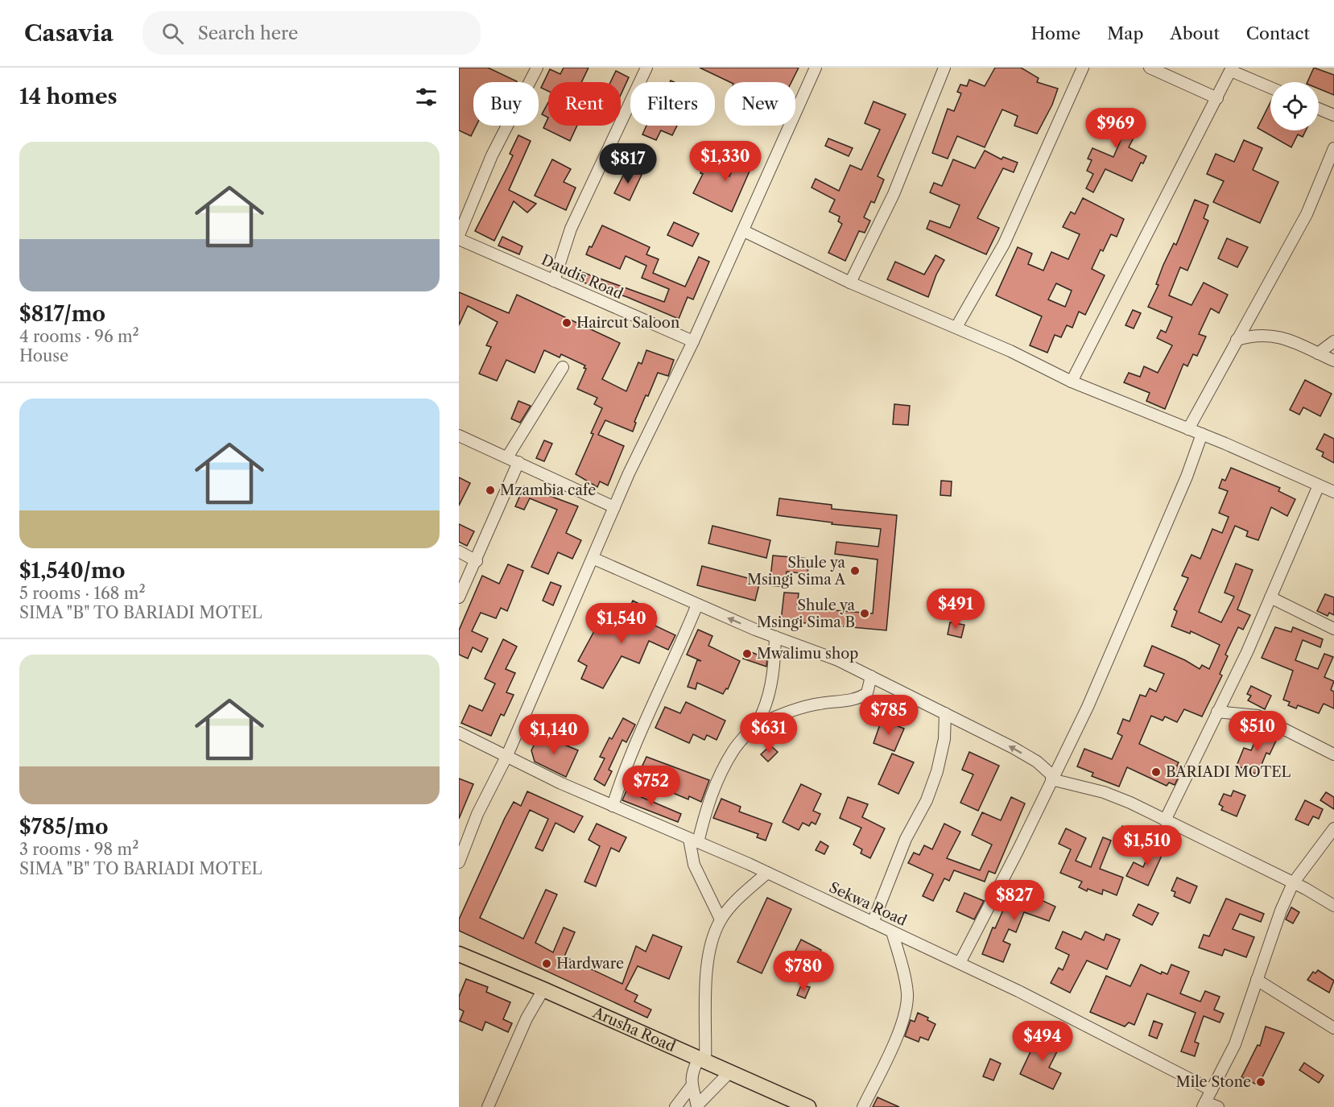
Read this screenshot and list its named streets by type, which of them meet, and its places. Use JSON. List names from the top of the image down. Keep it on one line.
{"streets":{"main road":["Arusha Road"],"street":["Daudis Road","Sekwa Road"]},"places":["Haircut Saloon","Mzambia cafe","Shule ya Msingi Sima A","Shule ya Msingi Sima B","Mwalimu shop","BARIADI MOTEL","Hardware","Mile Stone"],"page":{"header":"Casavia","search":"Search here","nav":["Home","Map","About","Contact"],"heading":"14 homes","chip":["Buy","Rent","Filters","New"],"price":["$969","$1,330","$817","$491","$1,540","$785","$510","$631","$1,140","$752","$1,510","$827","$780","$494"],"list":[{"name":"$817/mo","note":"4 rooms · 96 m² · House"},{"name":"$1,540/mo","note":"5 rooms · 168 m² · SIMA \"B\" TO BARIADI MOTEL"},{"name":"$785/mo","note":"3 rooms · 98 m² · SIMA \"B\" TO BARIADI MOTEL"}]}}
